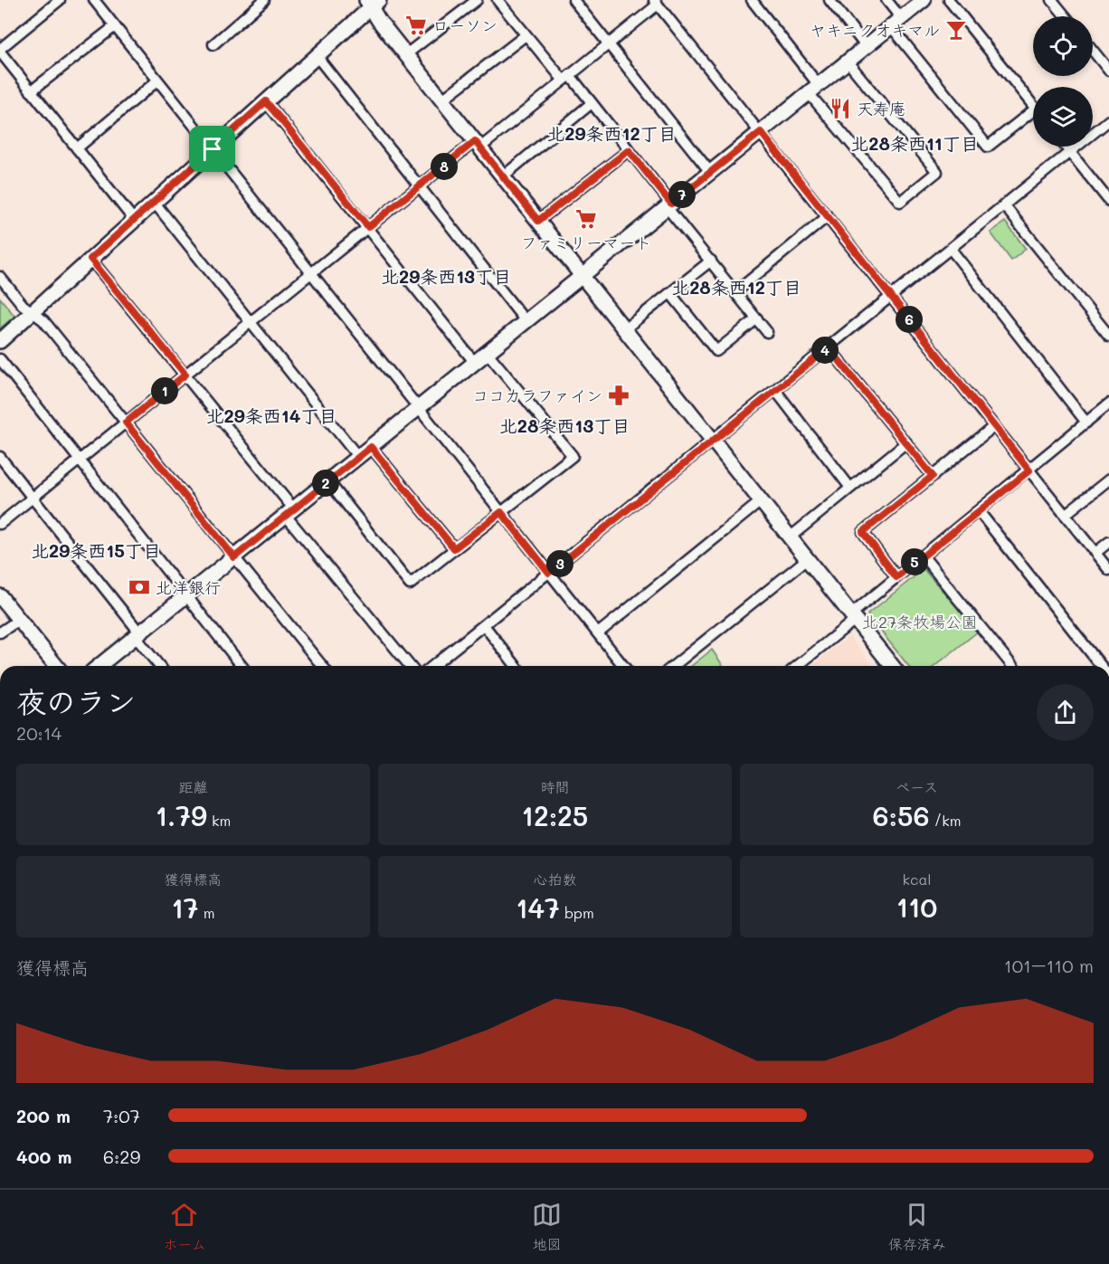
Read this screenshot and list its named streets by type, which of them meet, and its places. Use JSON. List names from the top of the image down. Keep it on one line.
{"districts":["北29条西12丁目","北28条西11丁目","北29条西13丁目","北28条西12丁目","北29条西14丁目","北28条西13丁目","北29条西15丁目"],"parks":["北27条牧場公園"],"places":{"supermarket":["ローソン","ファミリーマート"],"bar":["ヤキニクオキマル"],"restaurant":["天寿庵"],"pharmacy":["ココカラファイン"],"bank":["北洋銀行"]},"page":{"pins":["8","7","6","4","1","2","5","3"],"heading":["夜のラン","20:14"],"stats":[["距離","1.79 km"],["時間","12:25"],["ペース","6:56 /km"],["獲得標高","17 m"],["心拍数","147 bpm"],["kcal","110"]],"chart":["獲得標高","101–110 m"],"list":[{"name":"200 m","note":"7:07"},{"name":"400 m","note":"6:29"}],"tabs":["ホーム","地図","保存済み"]}}
